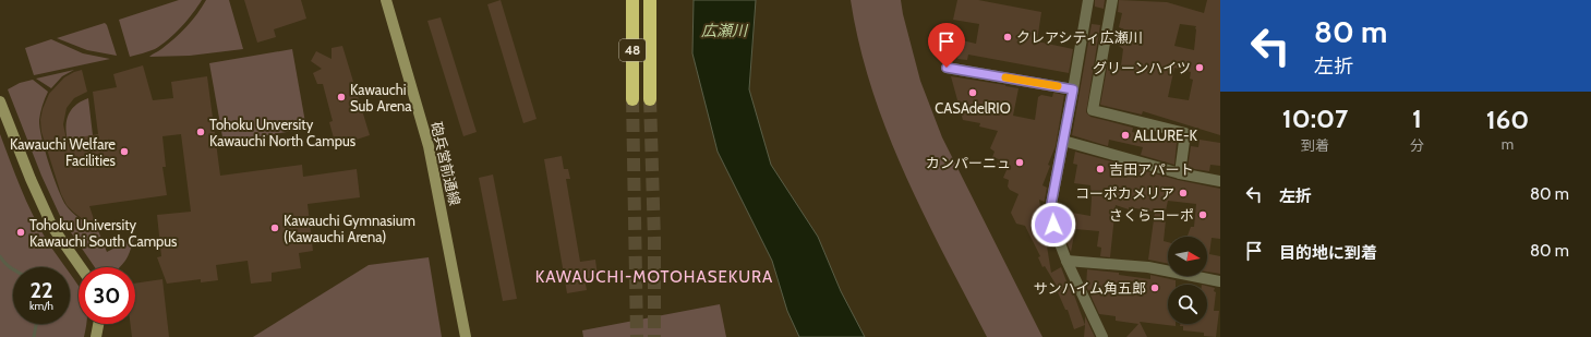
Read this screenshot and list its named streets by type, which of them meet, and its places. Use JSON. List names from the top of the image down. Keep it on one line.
{"streets":{"highway":["48"],"street":["砲兵営前通線"]},"districts":["KAWAUCHI-MOTOHASEKURA"],"water":["広瀬川"],"places":["クレアシティ広瀬川","グリーンハイツ","CASAdelRIO","Kawauchi Sub Arena","Tohoku Unversity Kawauchi North Campus","ALLURE-K","Kawauchi Welfare Facilities","カンパーニュ","吉田アパート","コーポカメリア","さくらコーポ","Kawauchi Gymnasium (Kawauchi Arena)","Tohoku University Kawauchi South Campus","サンハイム角五郎"],"north":"right","page":{"turn":["80 m","左折"],"eta":["10:07","到着","1","分","160","m"],"list":[{"name":"左折","value":"80 m"},{"name":"目的地に到着","value":"80 m"}],"speed":"22 km/h","limit":"30"}}
